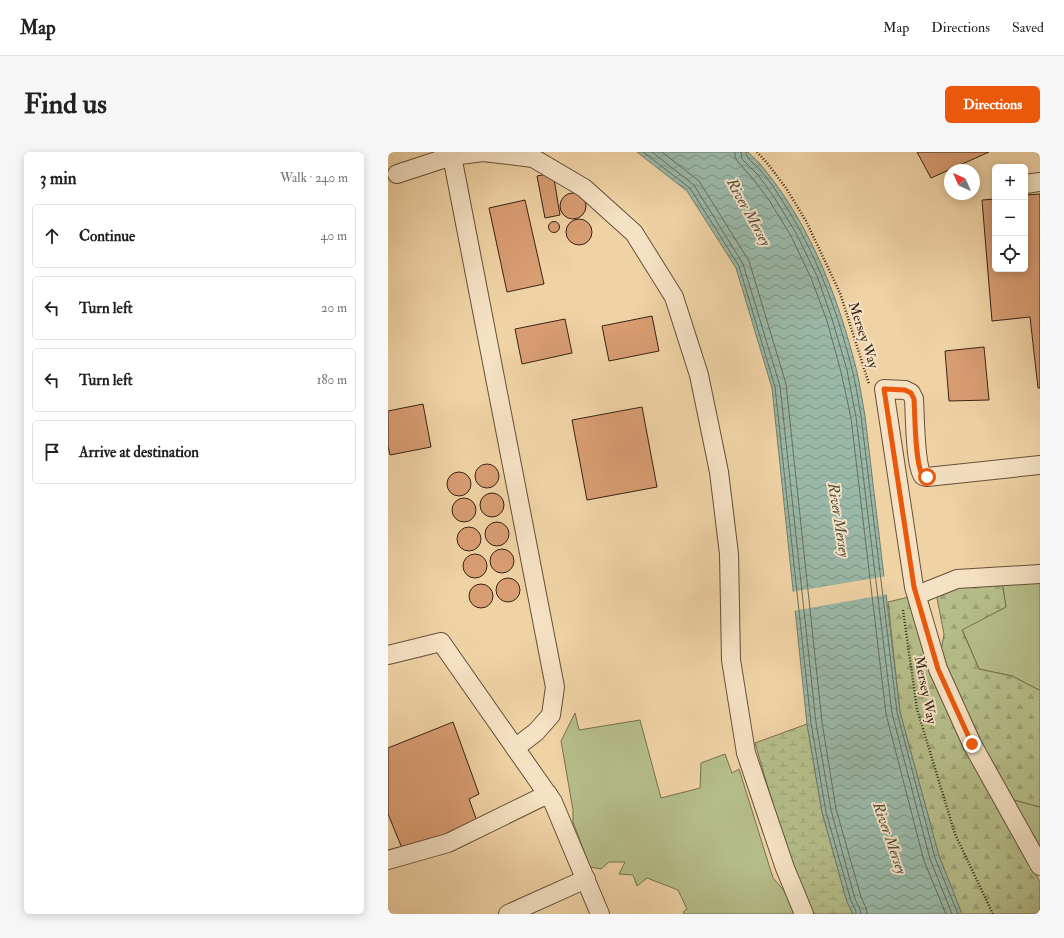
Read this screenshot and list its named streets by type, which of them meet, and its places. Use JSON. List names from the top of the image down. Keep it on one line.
{"streets":{"path":["Mersey Way"]},"water":["River Mersey"],"north":"top left","page":{"header":"Map","nav":["Map","Directions","Saved"],"buttons":"Directions","title":"Find us","heading":["3 min","Walk · 240 m"],"map_buttons":["+","−"],"list":[["Continue","40 m"],["Turn left","20 m"],["Turn left","180 m"],"Arrive at destination"]}}
